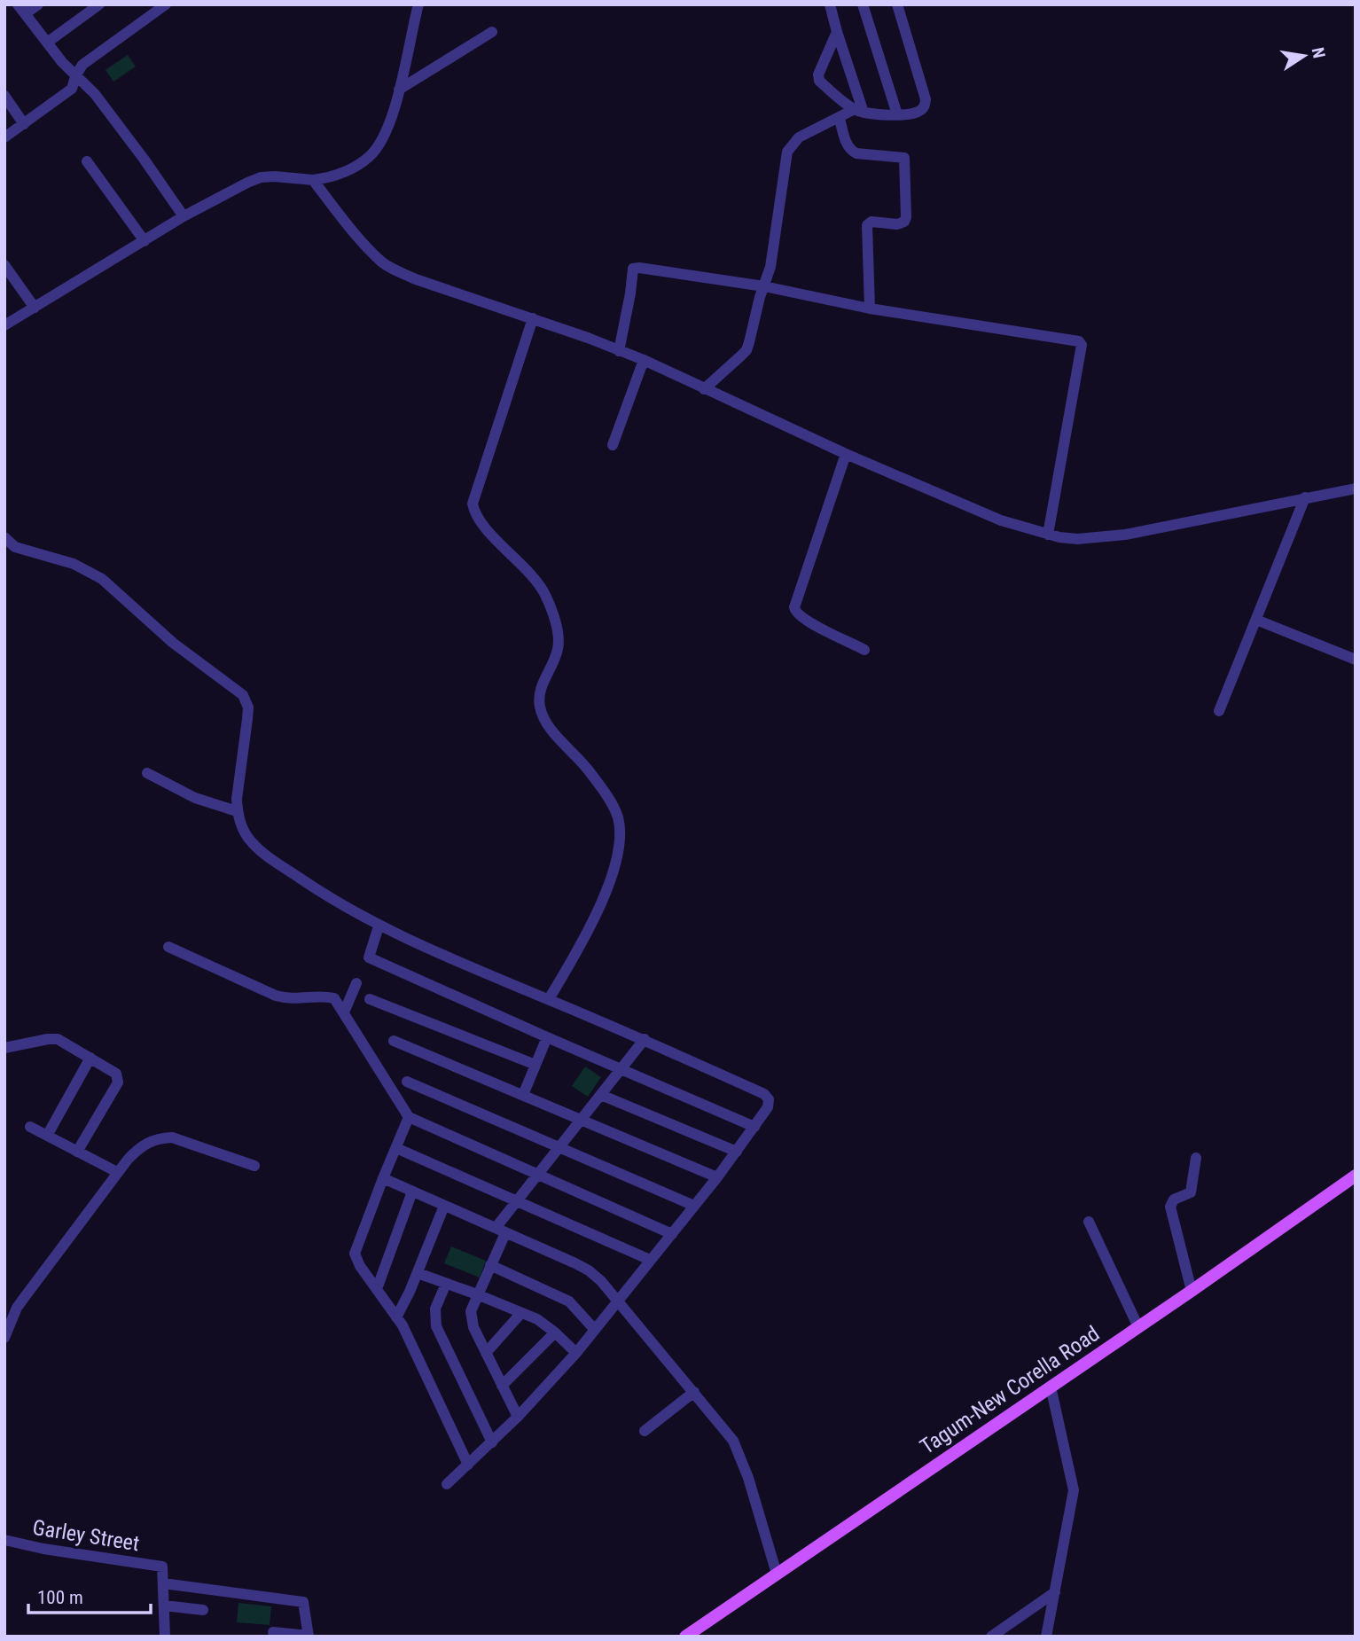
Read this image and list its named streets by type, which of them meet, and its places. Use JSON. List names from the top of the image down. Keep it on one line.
{"streets":{"main road":["Tagum-New Corella Road"],"street":["Garley Street"]},"scale_bar":"100 m","north":"right"}
